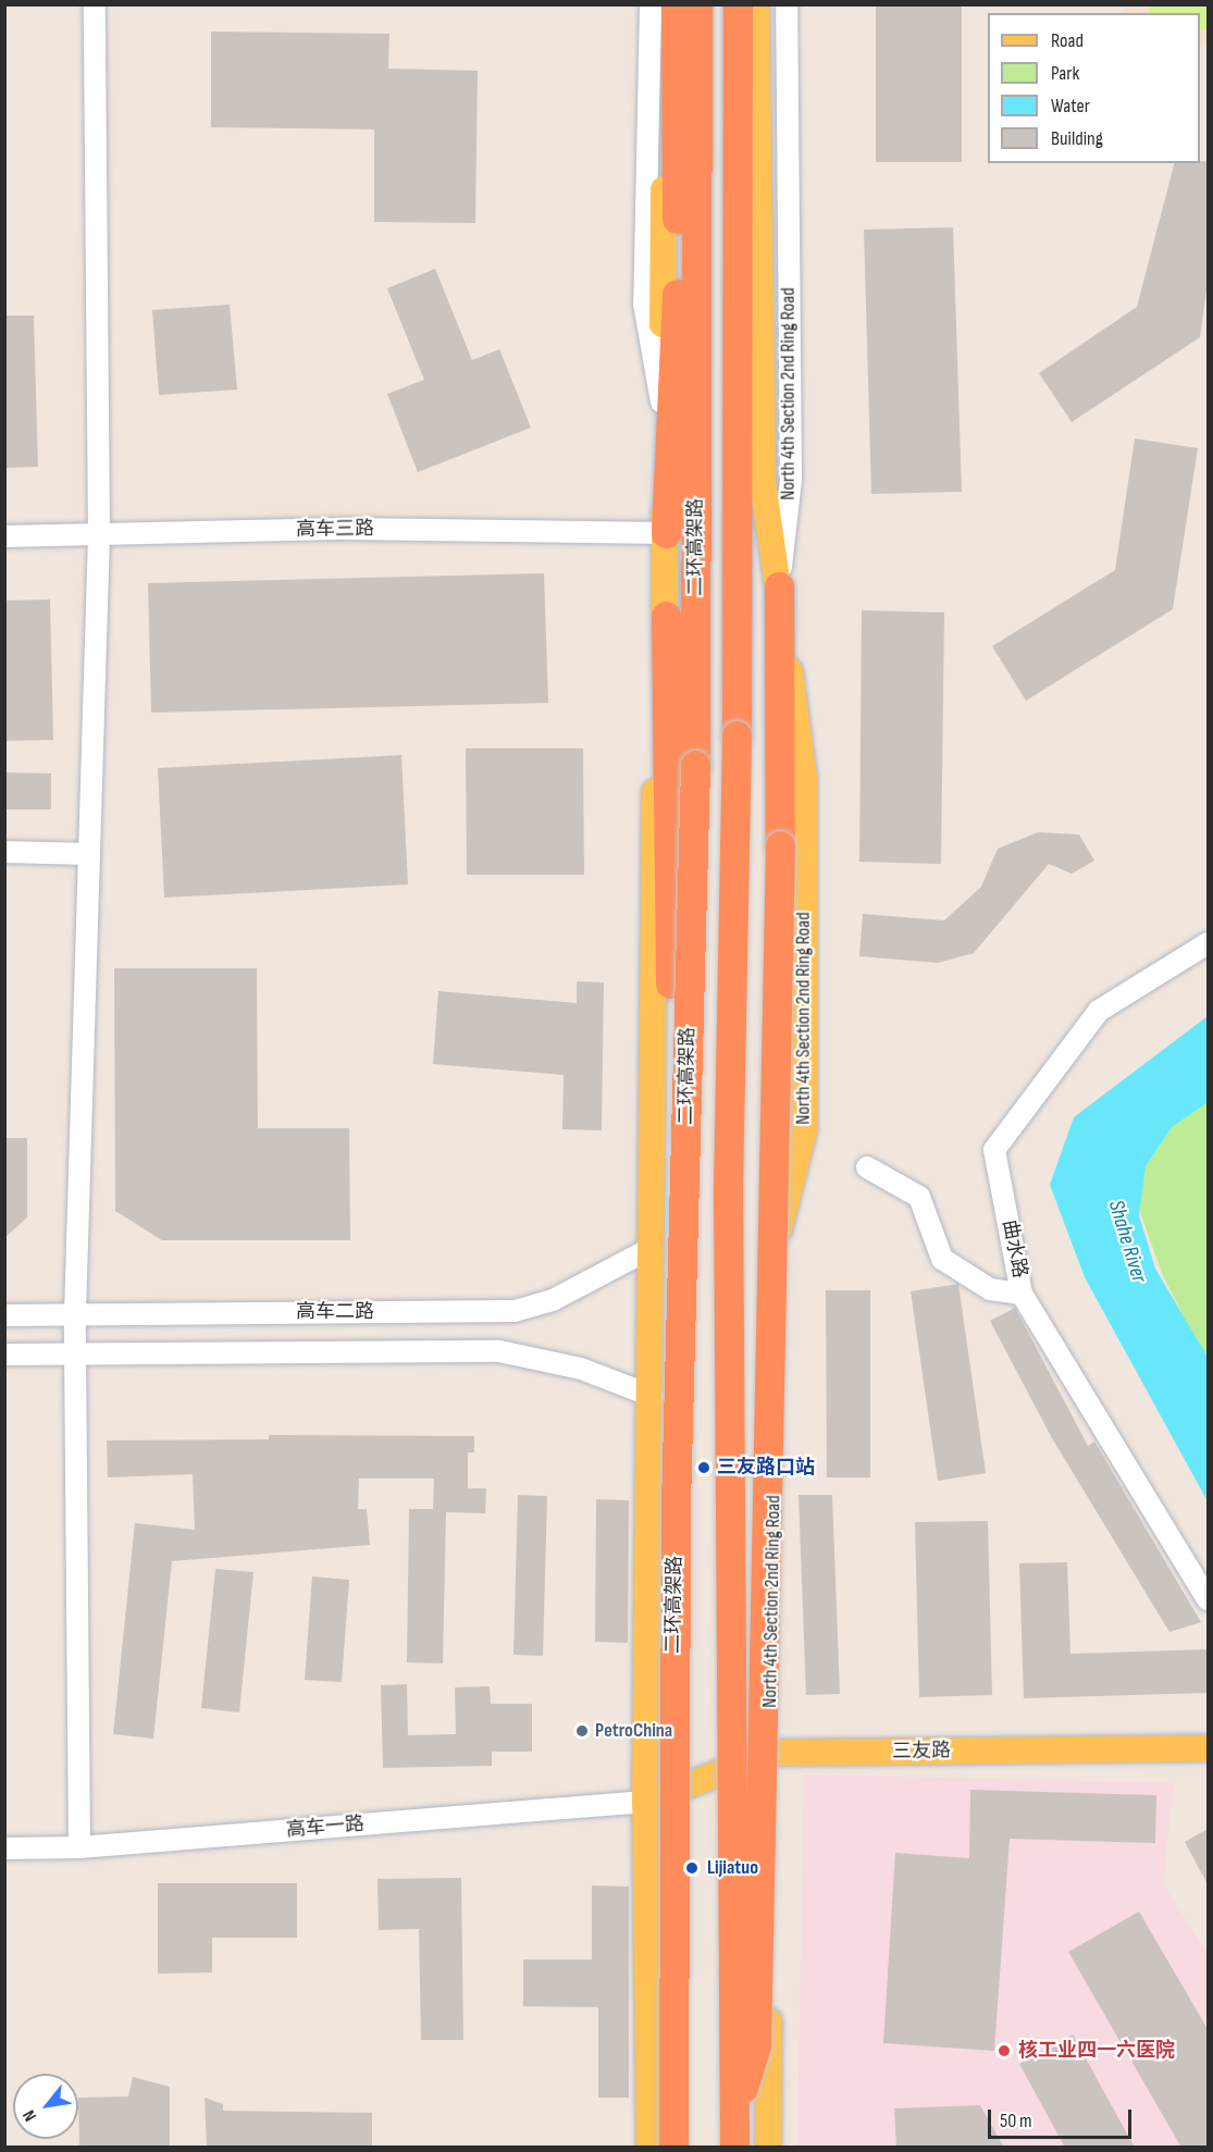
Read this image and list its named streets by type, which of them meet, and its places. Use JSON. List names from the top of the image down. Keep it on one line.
{"streets":{"highway":["二环高架路"],"main road":["North 4th Section 2nd Ring Road","三友路"],"street":["高车三路","曲水路","高车二路","高车一路"]},"crossings":[["North 4th Section 2nd Ring Road","三友路"],["三友路","高车一路"]],"water":["Shahe River"],"places":["三友路口站","PetroChina","Lijiatuo","核工业四一六医院"],"legend":["Road","Park","Water","Building"],"scale_bar":"50 m","north":"bottom left"}
